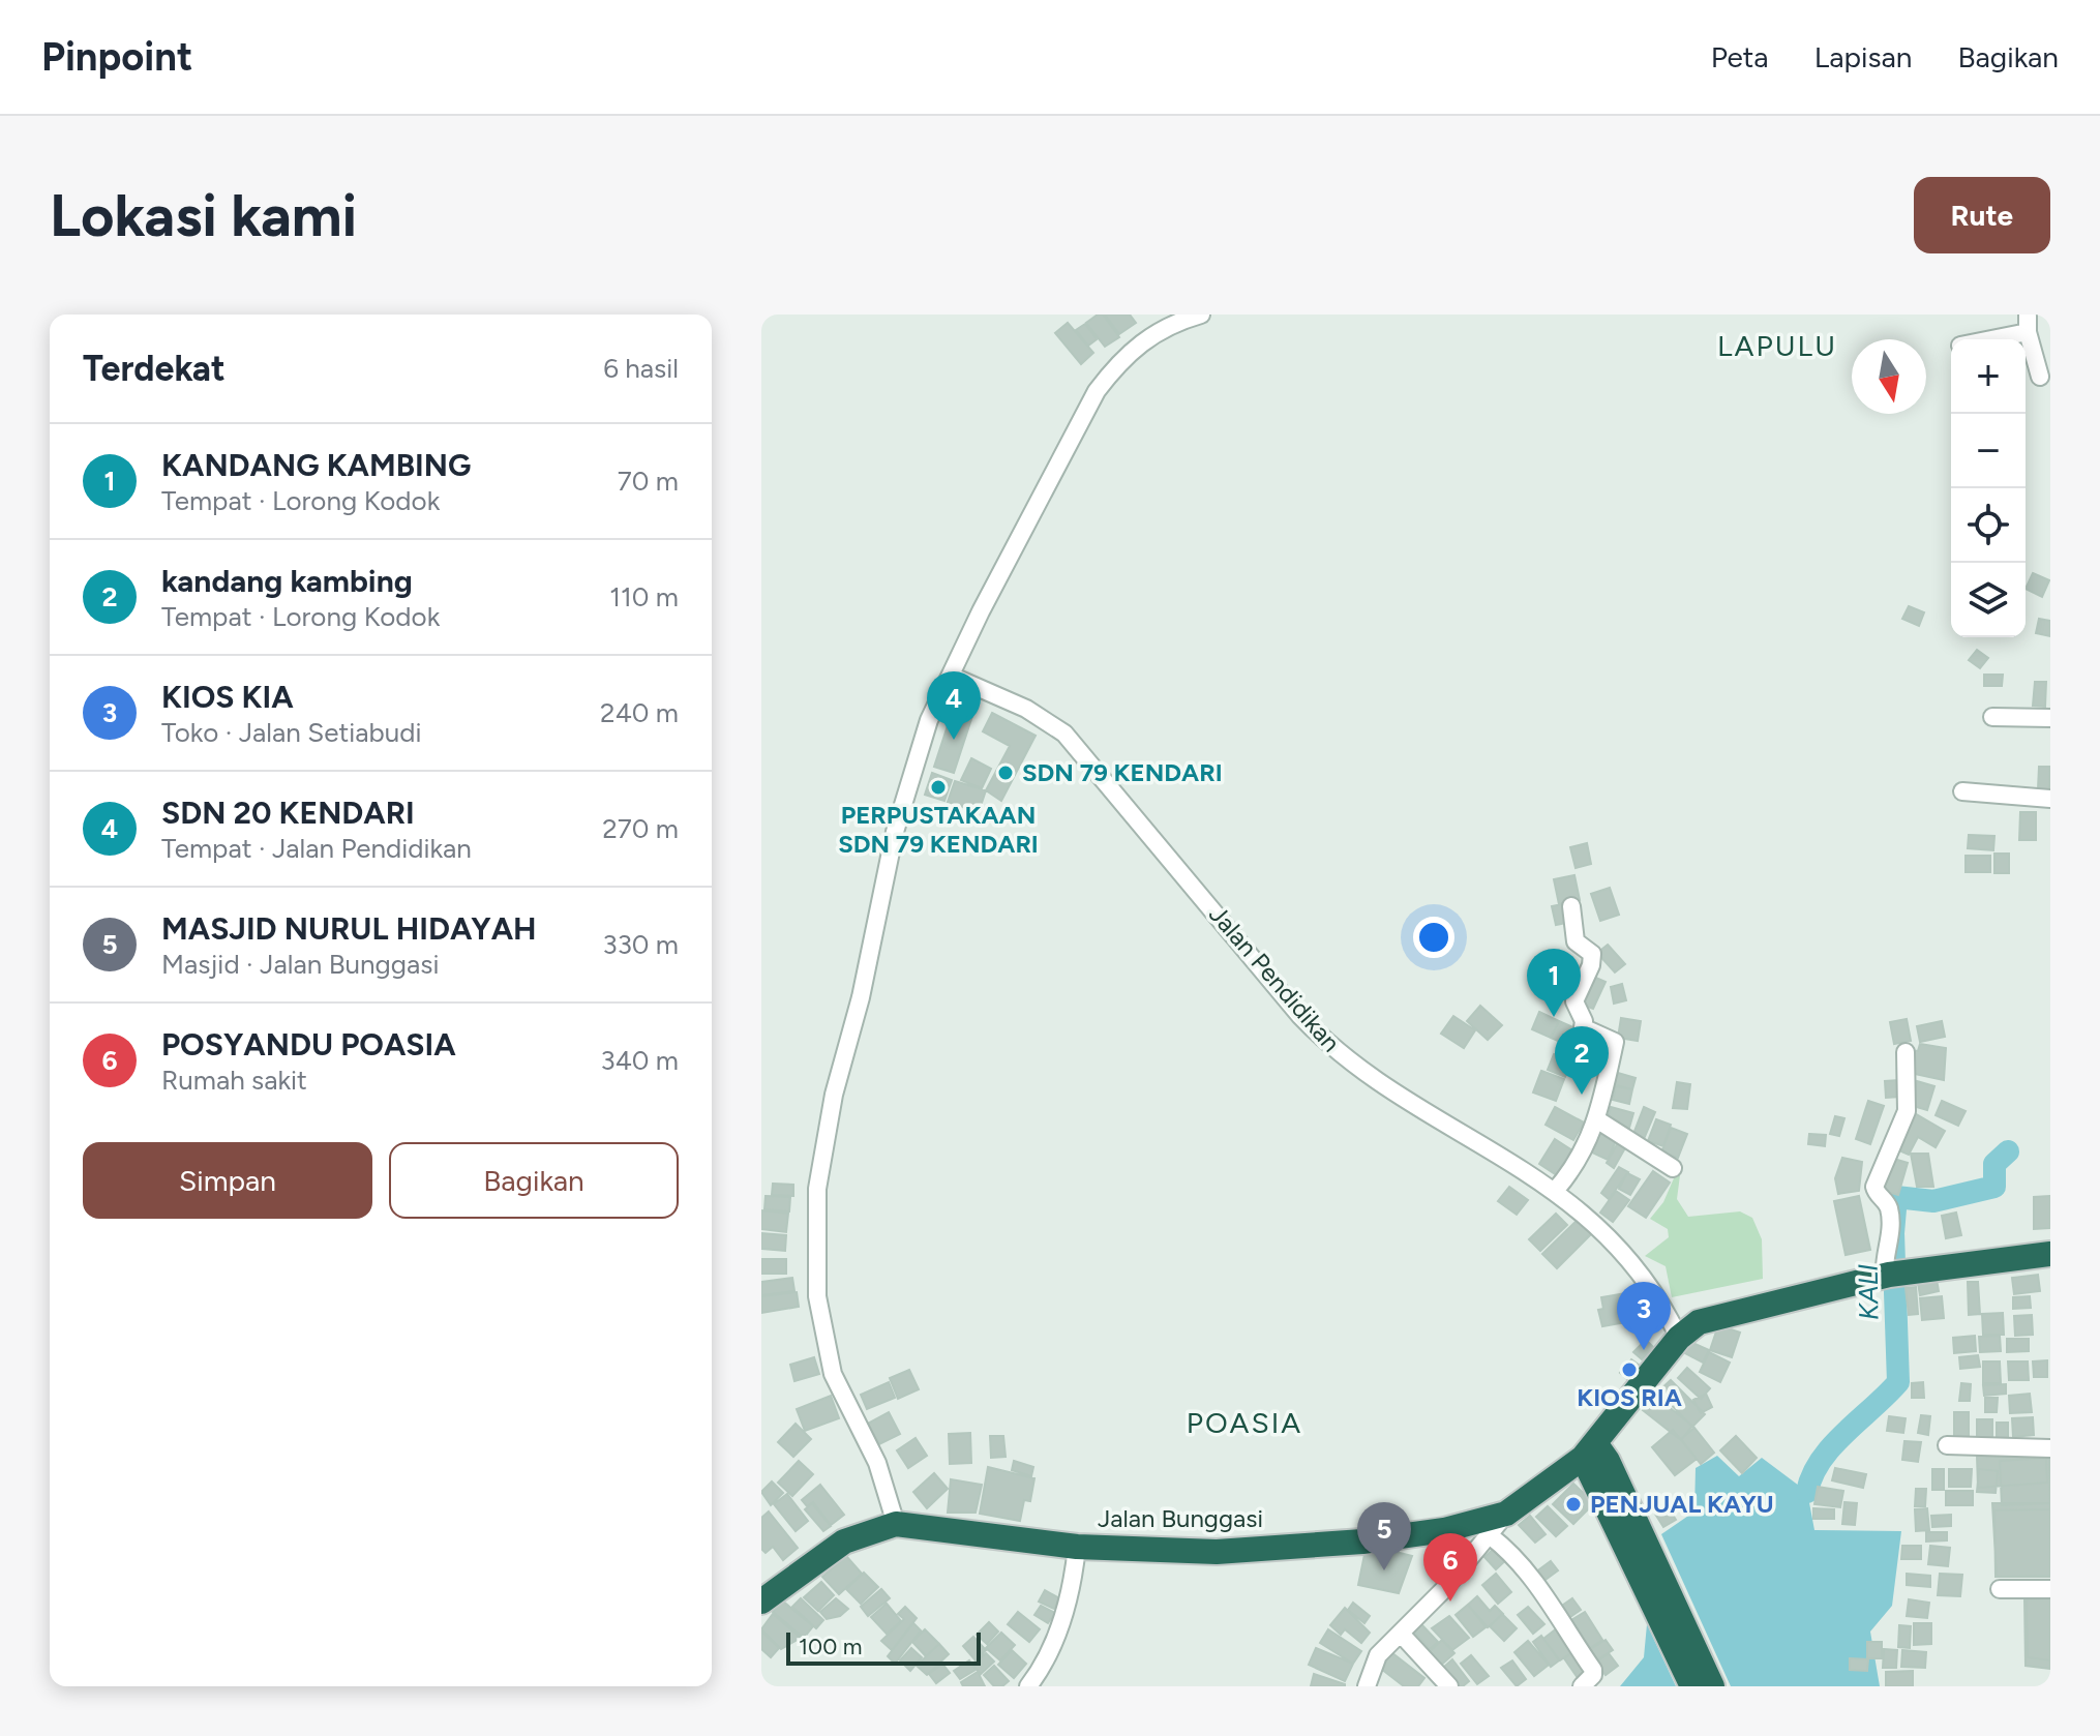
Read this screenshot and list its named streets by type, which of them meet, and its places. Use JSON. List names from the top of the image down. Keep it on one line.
{"streets":{"highway":["Jalan Bunggasi"],"street":["Jalan Pendidikan"]},"crossings":[["Jalan Pendidikan","Jalan Bunggasi"]],"districts":["LAPULU","POASIA"],"water":["KALI"],"places":["SDN 79 KENDARI","PERPUSTAKAAN SDN 79 KENDARI","KIOS RIA","PENJUAL KAYU"],"scale_bar":"100 m","north":"bottom","page":{"header":"Pinpoint","nav":["Peta","Lapisan","Bagikan"],"buttons":["Rute",["Simpan","Bagikan"]],"title":"Lokasi kami","heading":["Terdekat","6 hasil"],"map_buttons":["+","−"],"list":[{"mark":"1","name":"KANDANG KAMBING","note":"Tempat · Lorong Kodok","value":"70 m"},{"mark":"2","name":"kandang kambing","note":"Tempat · Lorong Kodok","value":"110 m"},{"mark":"3","name":"KIOS KIA","note":"Toko · Jalan Setiabudi","value":"240 m"},{"mark":"4","name":"SDN 20 KENDARI","note":"Tempat · Jalan Pendidikan","value":"270 m"},{"mark":"5","name":"MASJID NURUL HIDAYAH","note":"Masjid · Jalan Bunggasi","value":"330 m"},{"mark":"6","name":"POSYANDU POASIA","note":"Rumah sakit","value":"340 m"}],"pins":["4","1","2","3","5","6"],"scale":"100 m"}}
